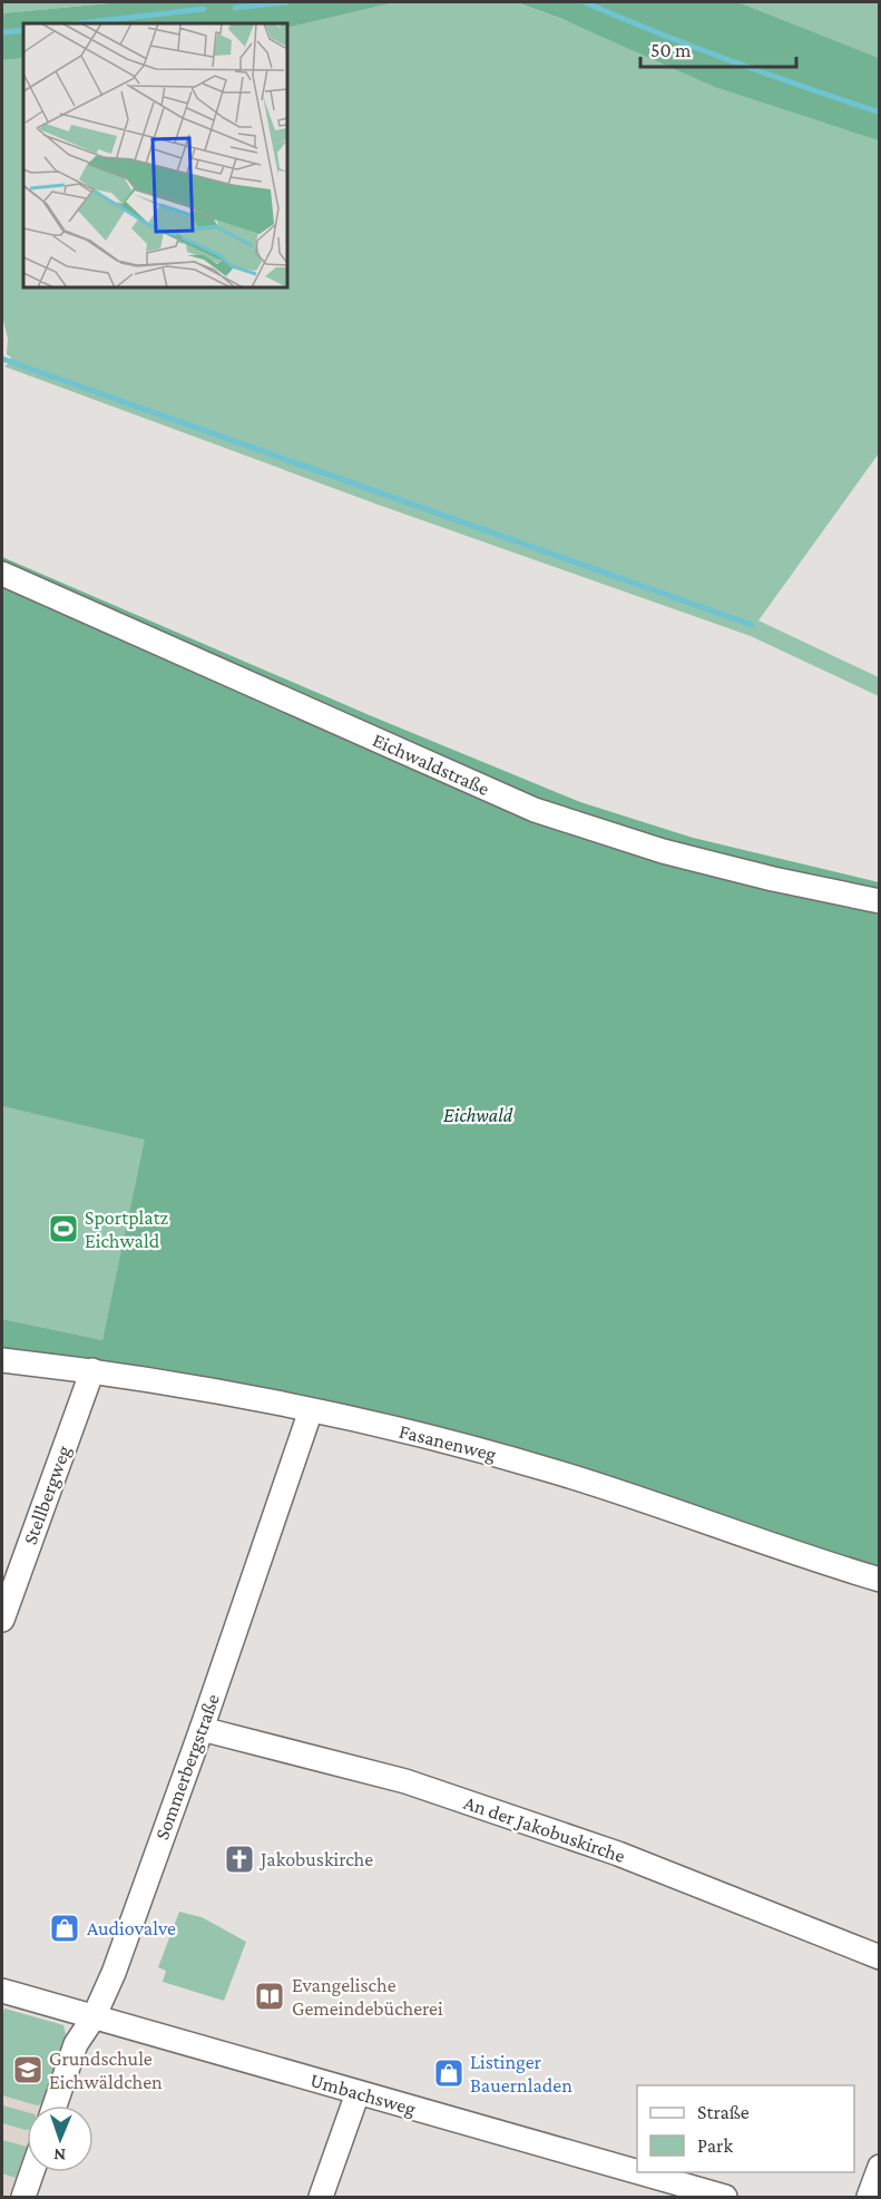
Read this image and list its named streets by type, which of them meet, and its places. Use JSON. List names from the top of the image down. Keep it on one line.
{"streets":{"street":["Eichwaldstraße","Fasanenweg","Stellbergweg","Sommerbergstraße","An der Jakobuskirche","Umbachsweg"]},"crossings":[["Fasanenweg","Stellbergweg"],["Fasanenweg","Sommerbergstraße"],["Sommerbergstraße","An der Jakobuskirche"],["Sommerbergstraße","Umbachsweg"]],"parks":["Eichwald"],"places":{"sports":["Sportplatz Eichwald"],"church":["Jakobuskirche"],"shop":["Audiovalve","Listinger Bauernladen"],"library":["Evangelische Gemeindebücherei"],"school or university":["Grundschule Eichwäldchen"]},"legend":["Straße","Park"],"scale_bar":"50 m","north":"bottom"}
